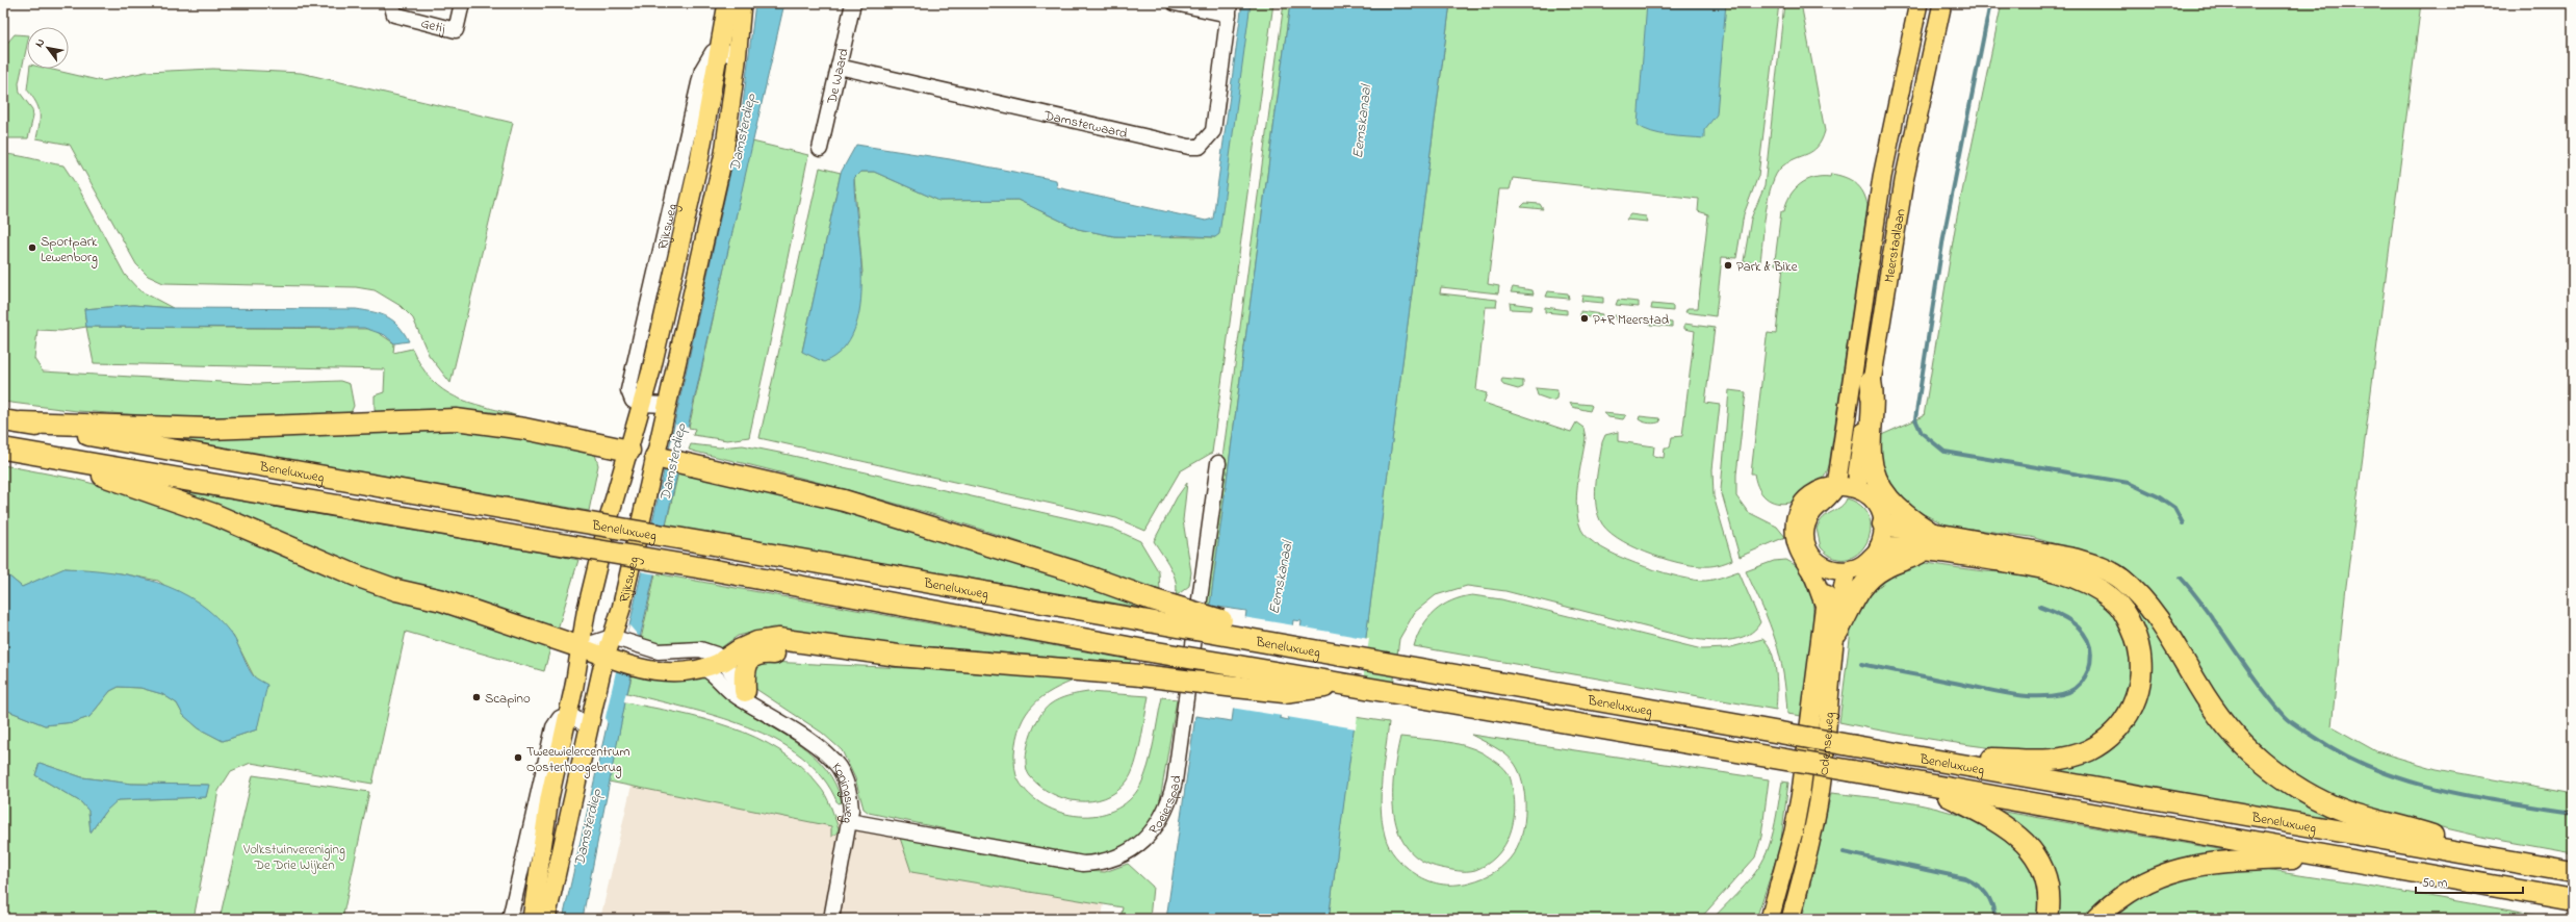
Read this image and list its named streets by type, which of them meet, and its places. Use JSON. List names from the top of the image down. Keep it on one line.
{"streets":{"highway":["Beneluxweg"],"main road":["Rijksweg","Meerstadlaan","Odenseweg"],"street":["Getij","De Waard","Damsterwaard","Koningsweg","Roeierspad"]},"crossings":[["De Waard","Damsterwaard"],["Meerstadlaan","Odenseweg"],["Koningsweg","Roeierspad"]],"water":["Eemskanaal","Damsterdiep"],"parks":["Volkstuinvereniging De Drie Wijken"],"places":["Sportpark Lewenborg","Park & Bike","P+R Meerstad","Scapino","Tweewielercentrum Oosterhoogebrug"],"scale_bar":"50 m","north":"top left"}
